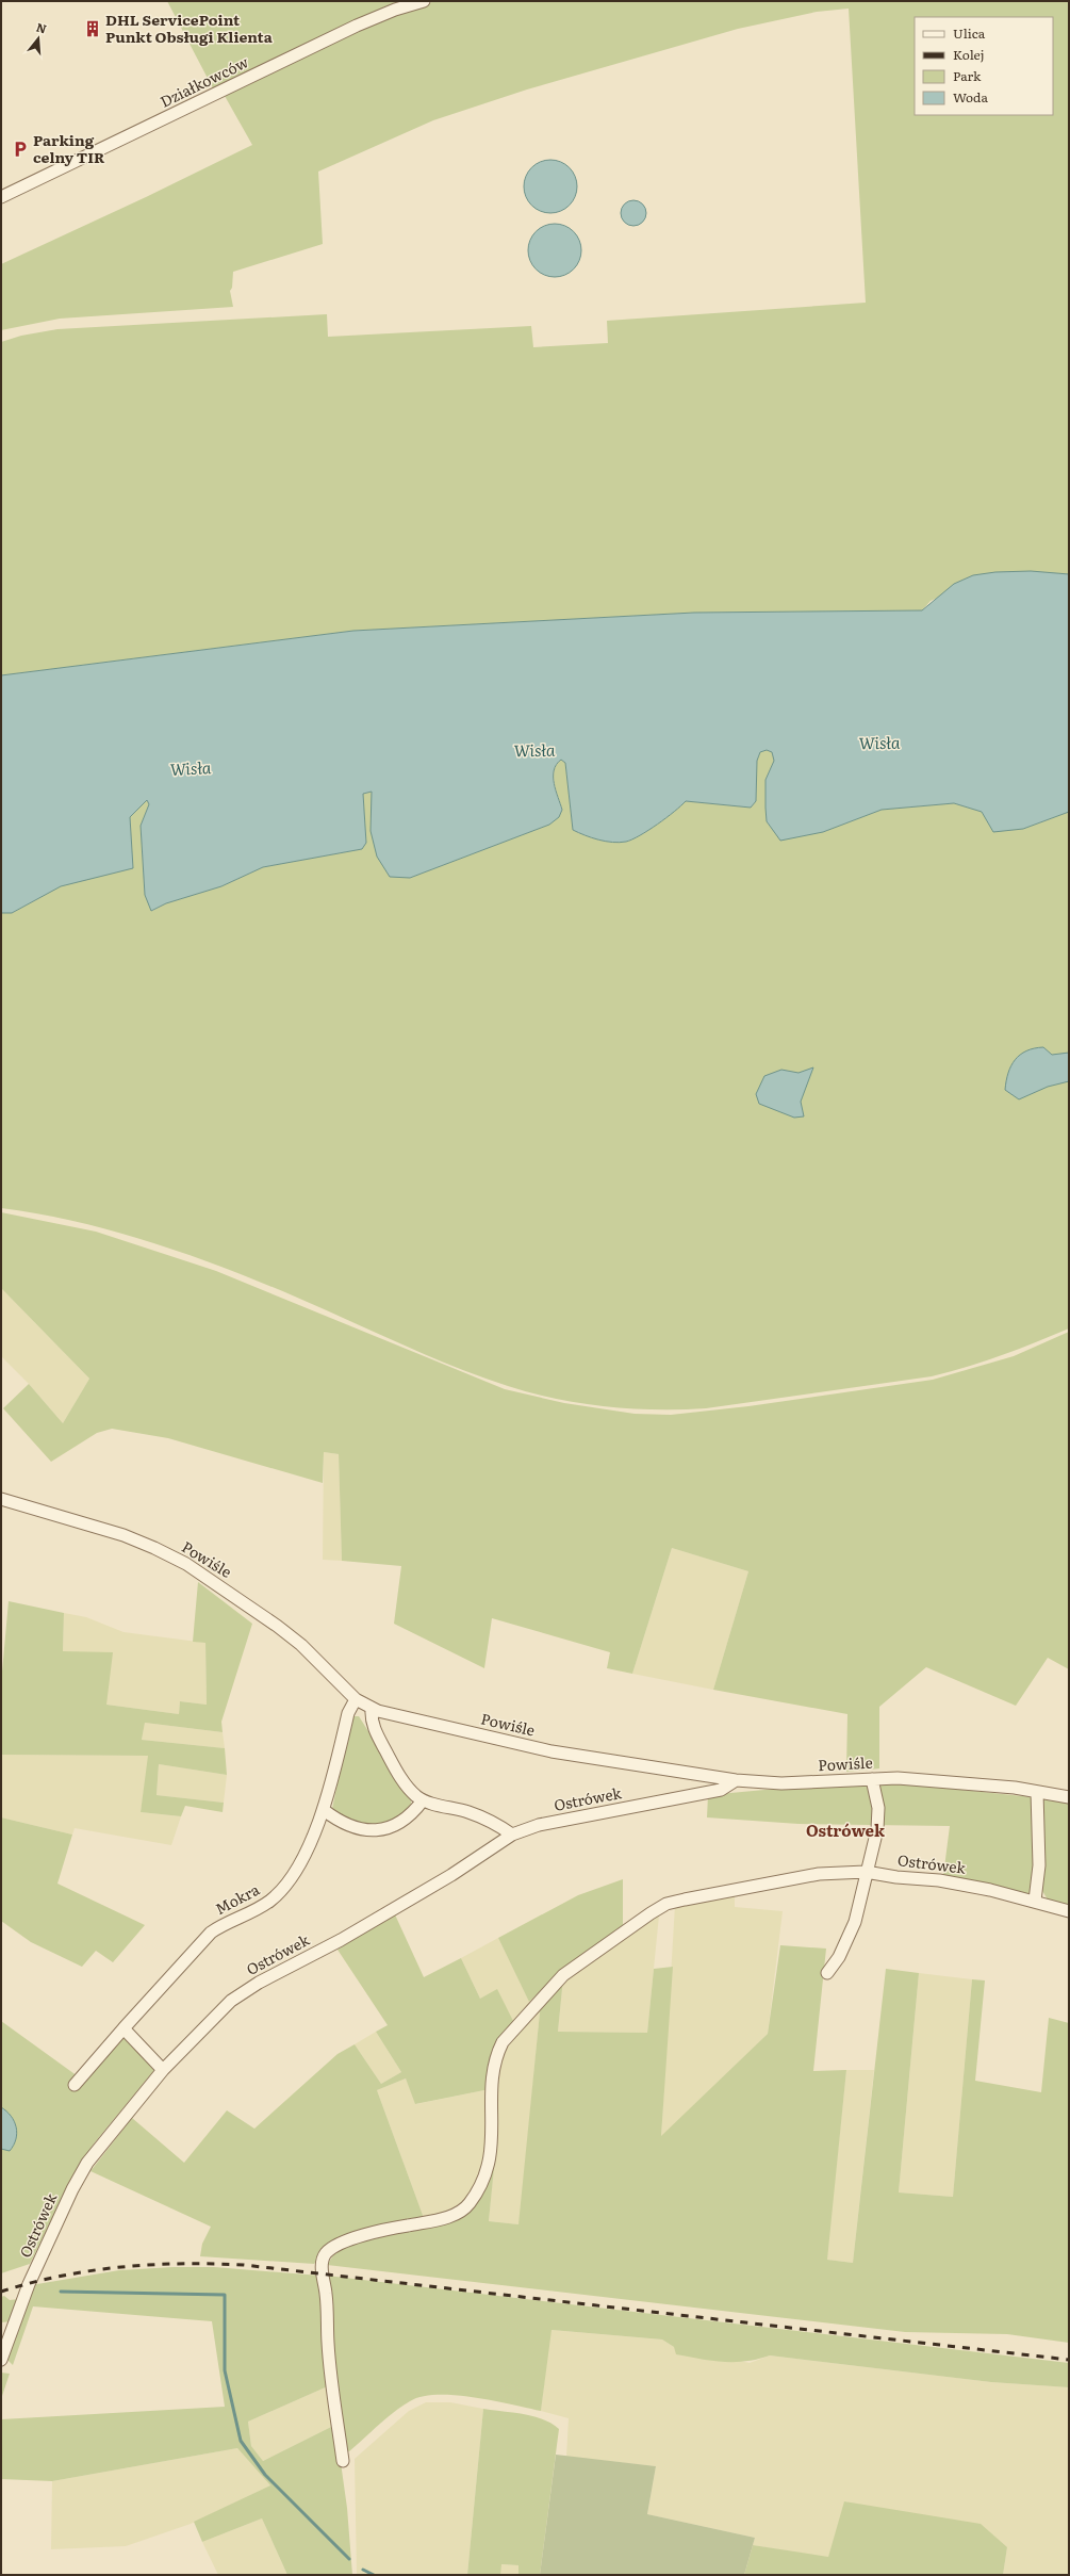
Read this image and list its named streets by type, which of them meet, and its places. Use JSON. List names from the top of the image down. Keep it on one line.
{"streets":{"street":["Działkowców","Powiśle","Ostrówek","Mokra"]},"crossings":[["Powiśle","Ostrówek"],["Powiśle","Mokra"]],"districts":["Ostrówek"],"water":["Wisła"],"places":{"building":["DHL ServicePoint Punkt Obsługi Klienta"],"parking":["Parking celny TIR"]},"legend":["Ulica","Kolej","Park","Woda"],"north":"top"}
